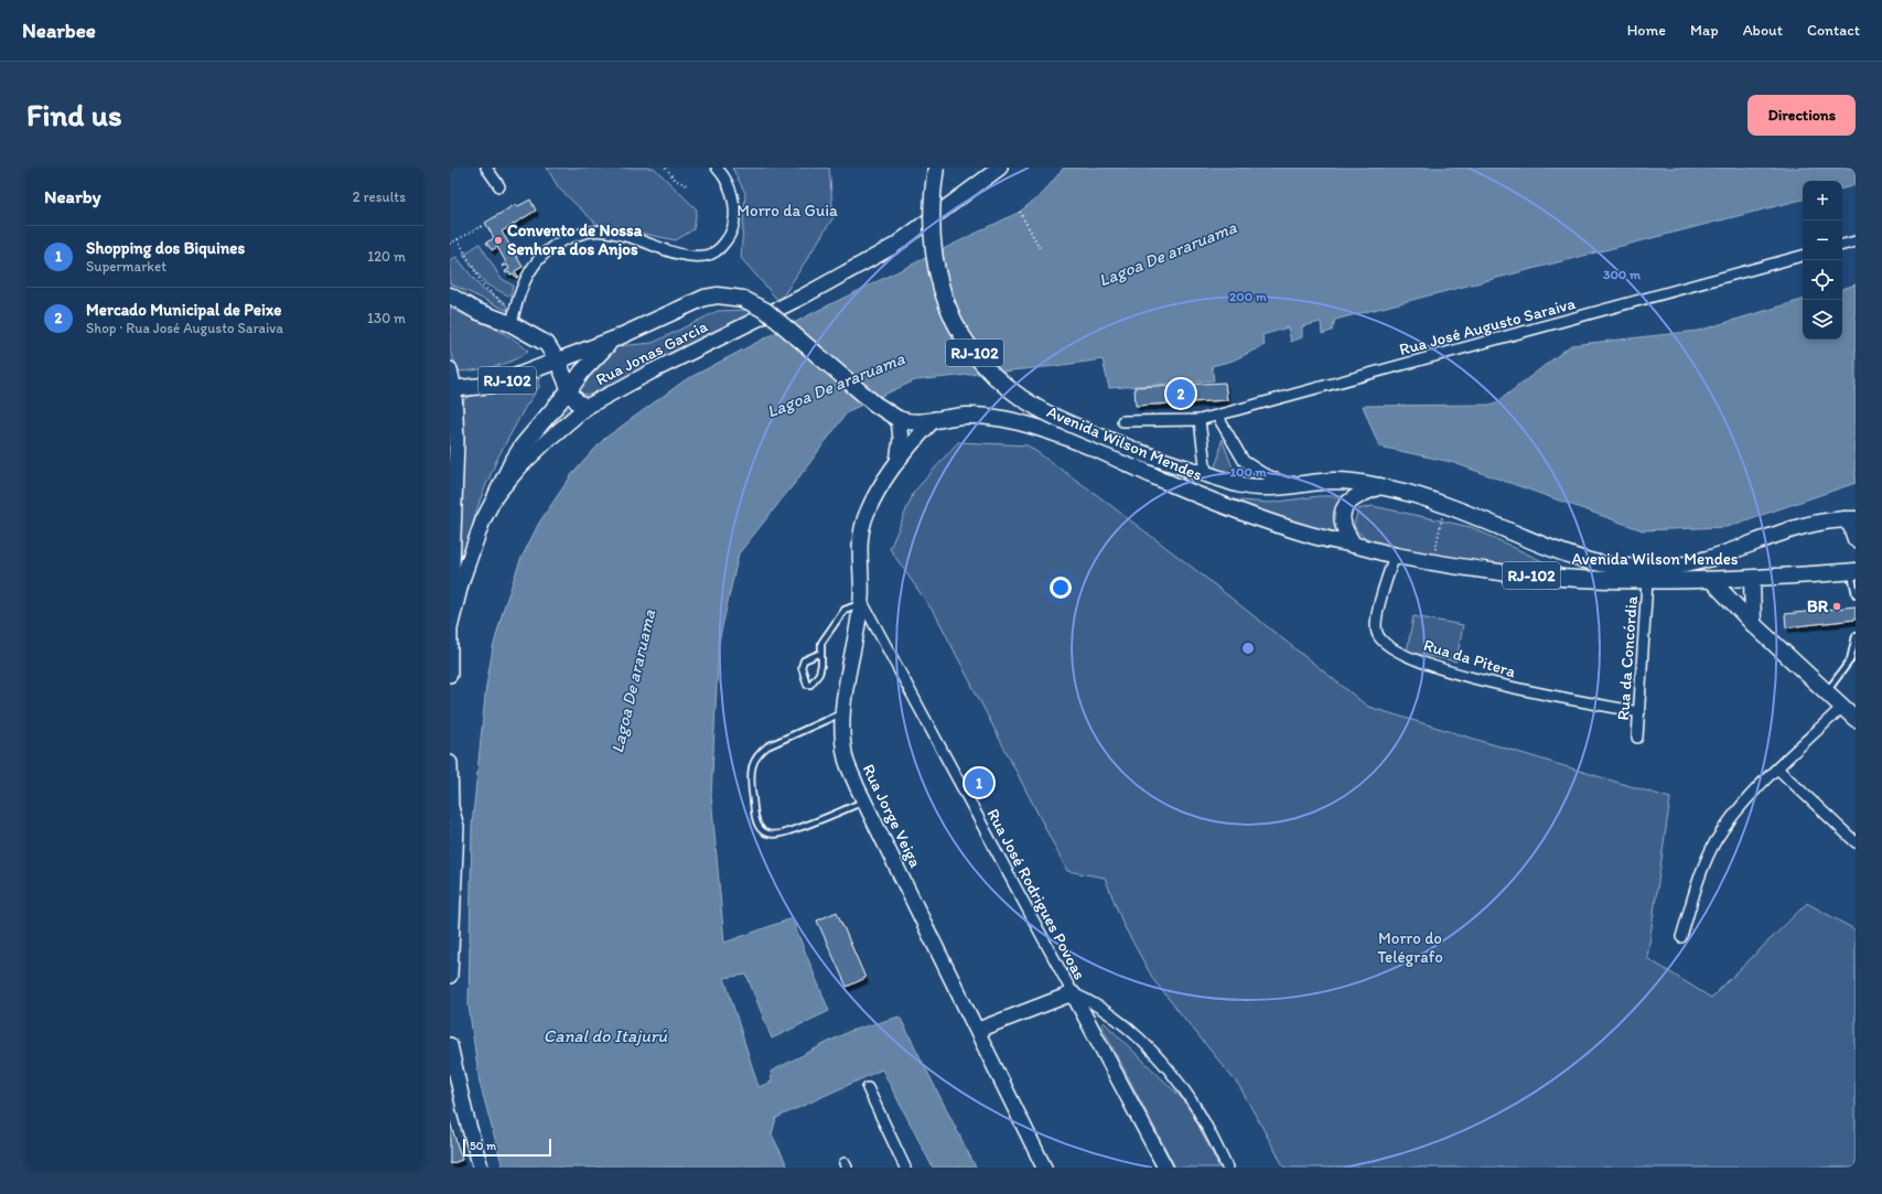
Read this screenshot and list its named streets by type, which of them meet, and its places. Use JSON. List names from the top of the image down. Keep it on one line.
{"streets":{"main road":["Rua Jonas Garcia","RJ-102","Avenida Wilson Mendes","Rua Jorge Veiga"],"street":["Rua José Augusto Saraiva","Rua da Pitera","Rua da Concórdia","Rua José Rodrigues Povoas"]},"crossings":[["RJ-102","Avenida Wilson Mendes"],["Avenida Wilson Mendes","Rua da Pitera"],["Avenida Wilson Mendes","Rua da Concórdia"],["Avenida Wilson Mendes","Rua Jorge Veiga"],["Rua da Pitera","Rua da Concórdia"],["Rua Jorge Veiga","Rua José Rodrigues Povoas"]],"water":["Lagoa De araruama","Canal do Itajurú"],"parks":["Morro da Guia","Morro do Telégrafo"],"places":["Convento de Nossa Senhora dos Anjos","BR"],"scale_bar":"50 m","page":{"header":"Nearbee","nav":["Home","Map","About","Contact"],"buttons":"Directions","title":"Find us","heading":["Nearby","2 results"],"map_buttons":["+","−"],"list":[{"mark":"1","name":"Shopping dos Biquines","note":"Supermarket","value":"120 m"},{"mark":"2","name":"Mercado Municipal de Peixe","note":"Shop · Rua José Augusto Saraiva","value":"130 m"}],"pins":["2","1"],"scale":"50 m"},"rings":["300 m","200 m","100 m"]}
